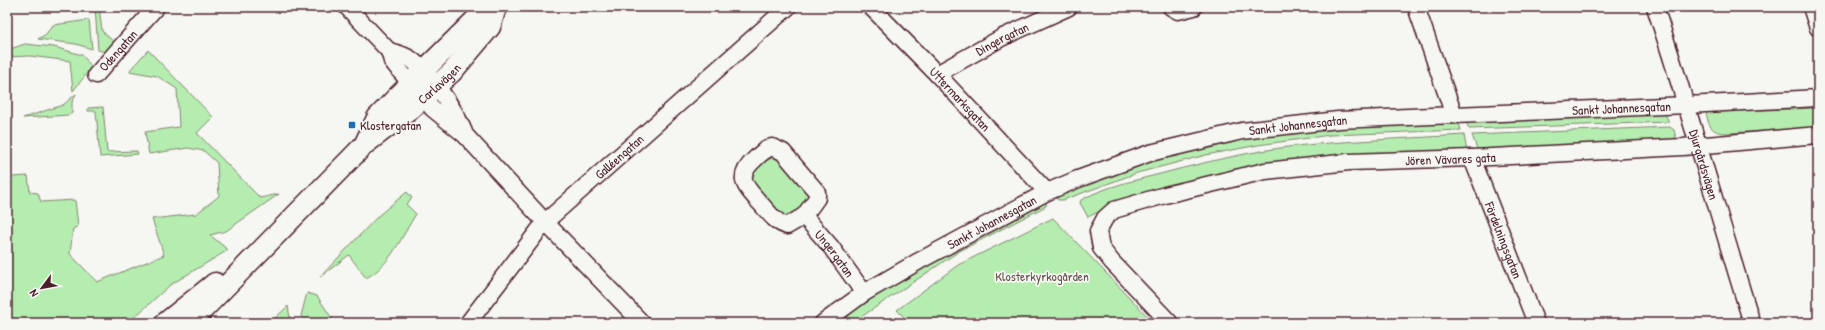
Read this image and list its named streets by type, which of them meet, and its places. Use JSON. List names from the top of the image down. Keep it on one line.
{"streets":{"main road":["Carlavägen"],"street":["Dingergatan","Odengatan","Uttermarksgatan","Sankt Johannesgatan","Galléengatan","Jören Vävares gata","Djurgårdsvägen","Fördelningsgatan","Ungergatan"]},"crossings":[["Dingergatan","Uttermarksgatan"],["Uttermarksgatan","Sankt Johannesgatan"],["Sankt Johannesgatan","Djurgårdsvägen"],["Sankt Johannesgatan","Ungergatan"],["Jören Vävares gata","Djurgårdsvägen"],["Jören Vävares gata","Fördelningsgatan"]],"parks":["Klosterkyrkogården"],"places":{"transit":["Klostergatan"]},"north":"bottom left"}
